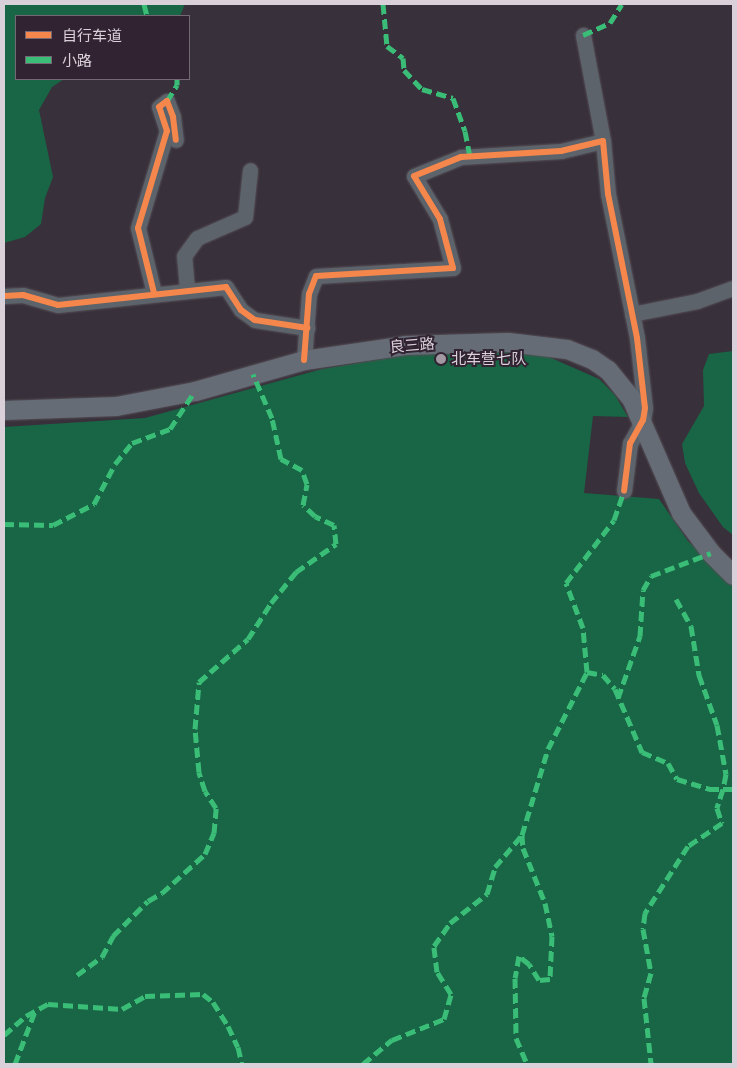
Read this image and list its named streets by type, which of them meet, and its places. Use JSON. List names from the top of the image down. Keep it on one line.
{"streets":{"main road":["良三路"]},"places":["北车营七队"],"legend":["自行车道","小路"]}
